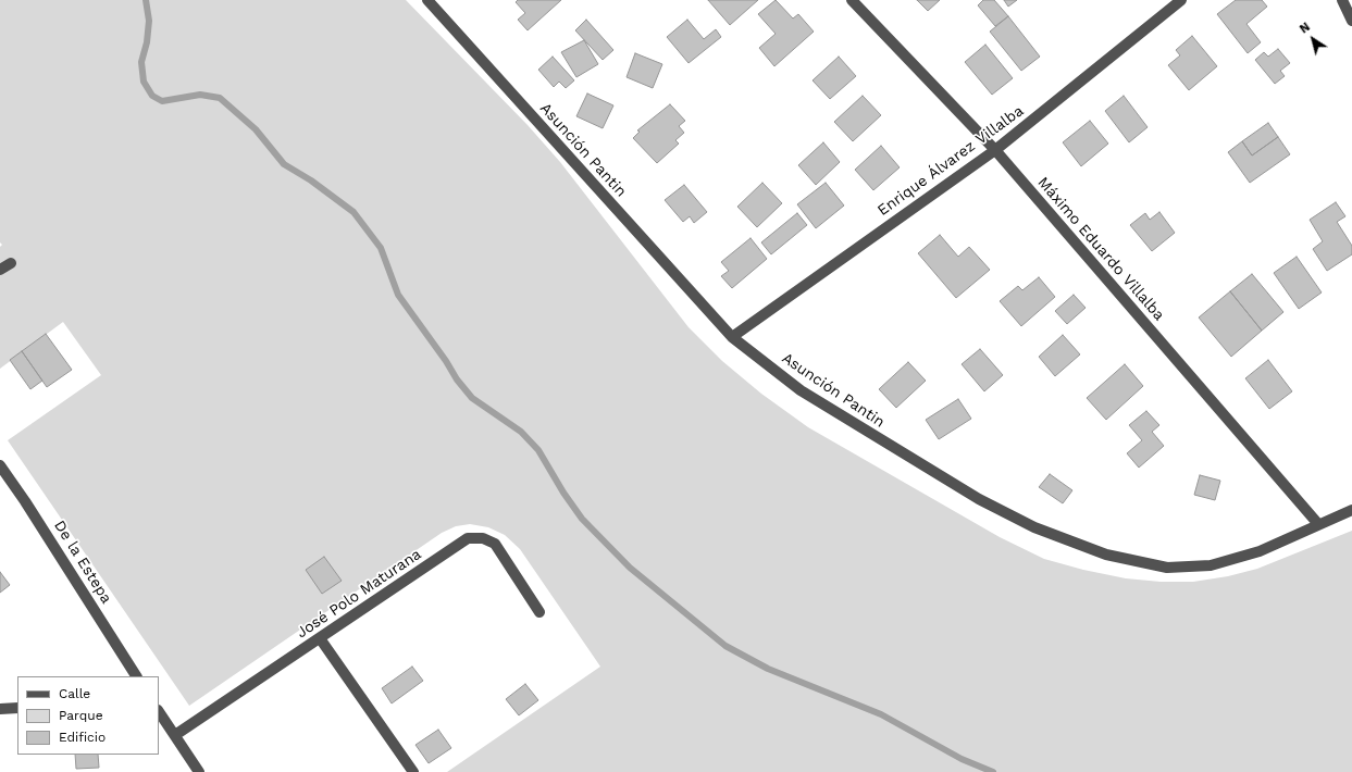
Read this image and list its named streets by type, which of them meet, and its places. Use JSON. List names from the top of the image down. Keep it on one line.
{"streets":{"street":["Asunción Pantin","Enrique Álvarez Villalba","Máximo Eduardo Villalba","De la Estepa","José Polo Maturana"]},"crossings":[["Asunción Pantin","Enrique Álvarez Villalba"],["Asunción Pantin","Máximo Eduardo Villalba"],["Enrique Álvarez Villalba","Máximo Eduardo Villalba"]],"legend":["Calle","Parque","Edificio"],"north":"top left"}
